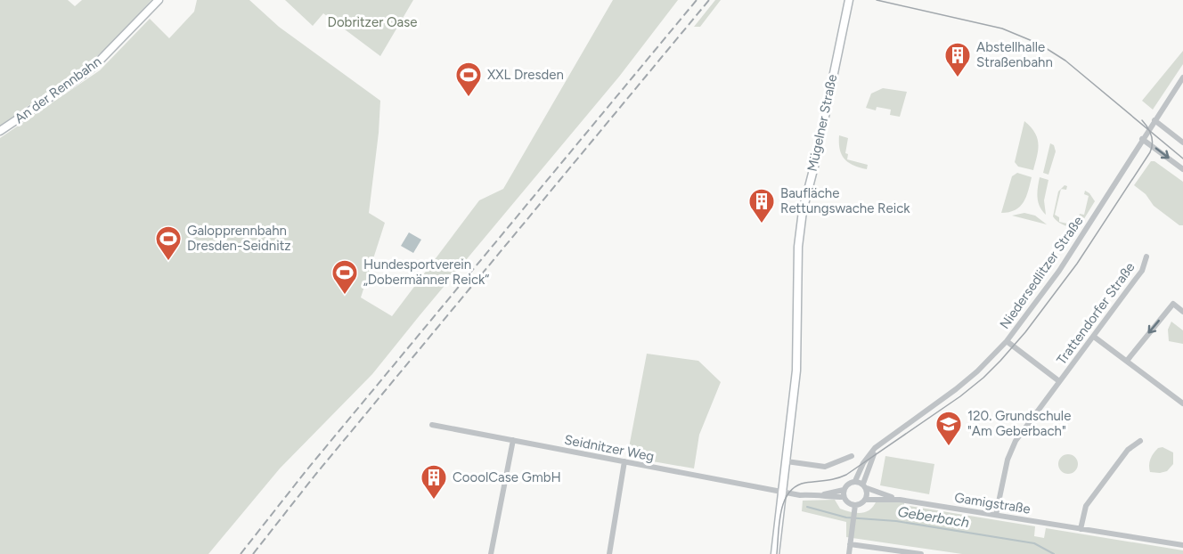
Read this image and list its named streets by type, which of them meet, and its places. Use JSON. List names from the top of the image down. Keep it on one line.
{"streets":{"street":["An der Rennbahn","Mügelner Straße","Niedersedlitzer Straße","Trattendorfer Straße","Seidnitzer Weg","Gamigstraße"]},"crossings":[["Mügelner Straße","Seidnitzer Weg"],["Niedersedlitzer Straße","Trattendorfer Straße"],["Niedersedlitzer Straße","Gamigstraße"],["Trattendorfer Straße","Gamigstraße"]],"water":["Geberbach"],"parks":["Dobritzer Oase"],"places":{"building":["Abstellhalle Straßenbahn","Baufläche Rettungswache Reick","CooolCase GmbH"],"sports":["XXL Dresden","Galopprennbahn Dresden-Seidnitz","Hundesportverein „Dobermänner Reick“"],"school or university":["120. Grundschule \"Am Geberbach\""]}}
